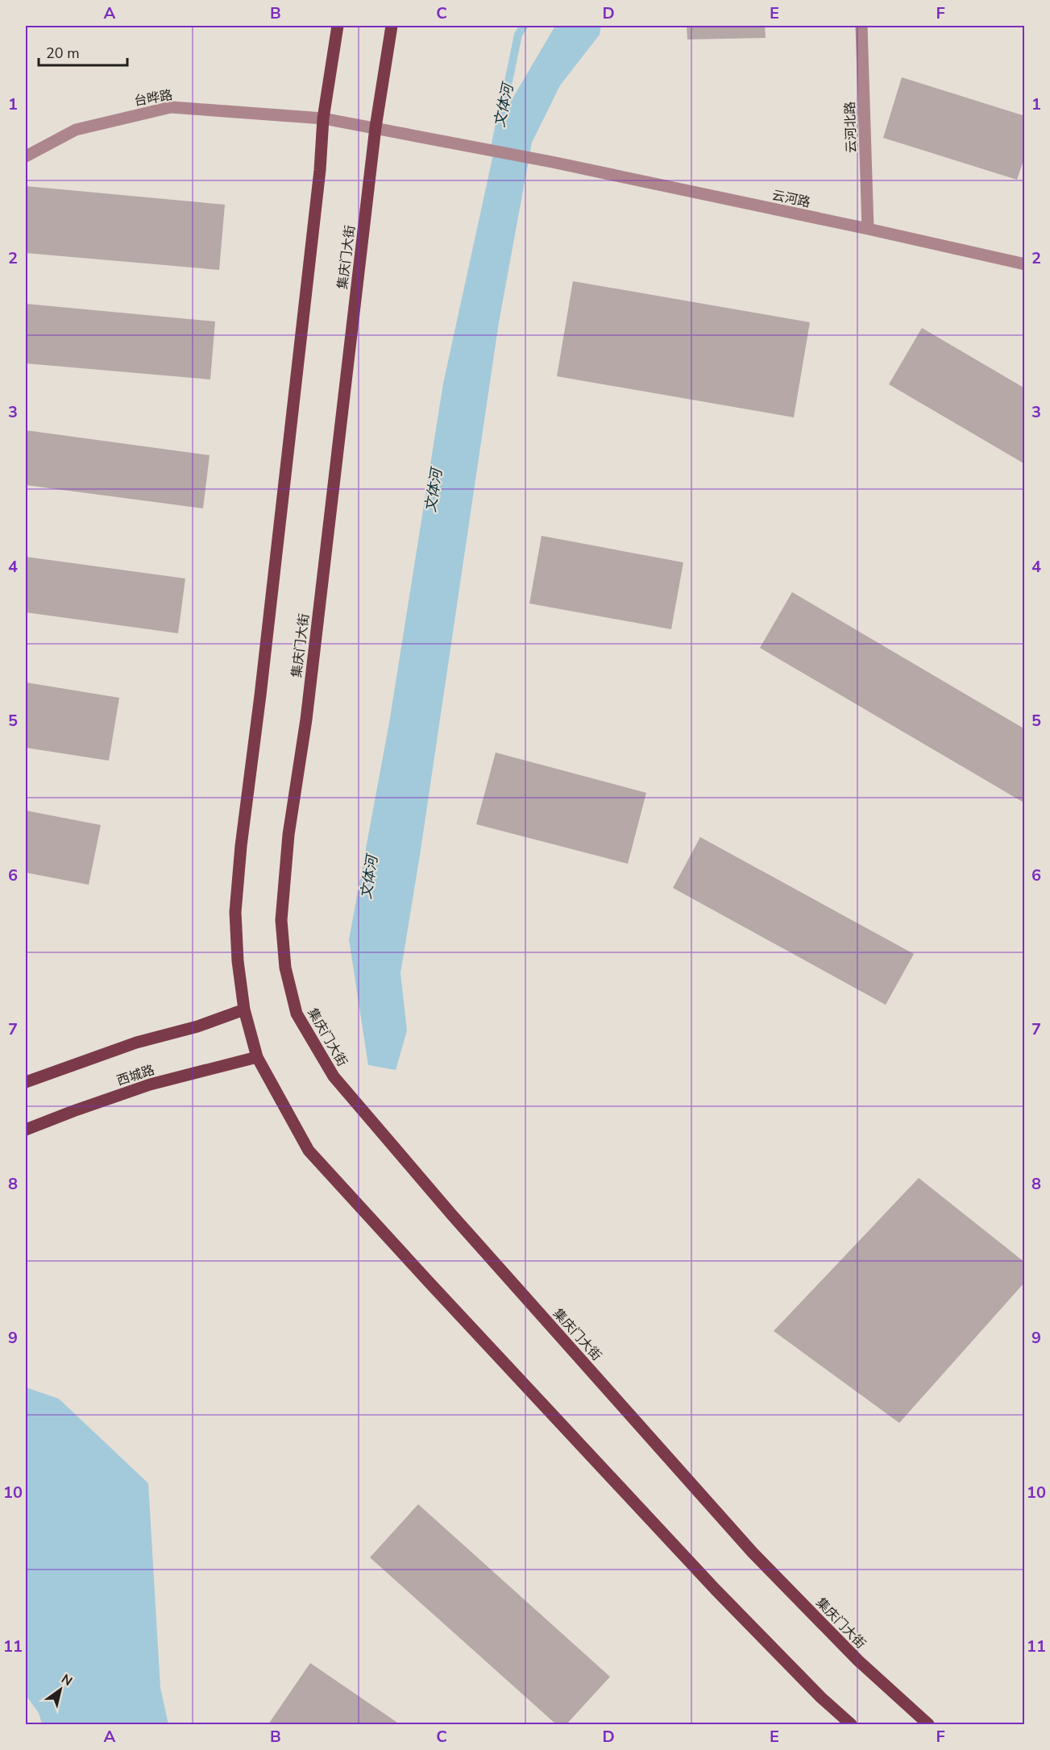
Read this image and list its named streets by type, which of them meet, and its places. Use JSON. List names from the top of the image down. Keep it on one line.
{"streets":{"main road":["集庆门大街","西城路"],"street":["台晔路","云河北路","云河路"]},"crossings":[["台晔路","云河路"],["台晔路","集庆门大街"],["云河北路","云河路"]],"water":["文体河"],"scale_bar":"20 m","north":"top right","grid":{"columns":["A","B","C","D","E","F"],"rows":["1","2","3","4","5","6","7","8","9","10","11"]}}
